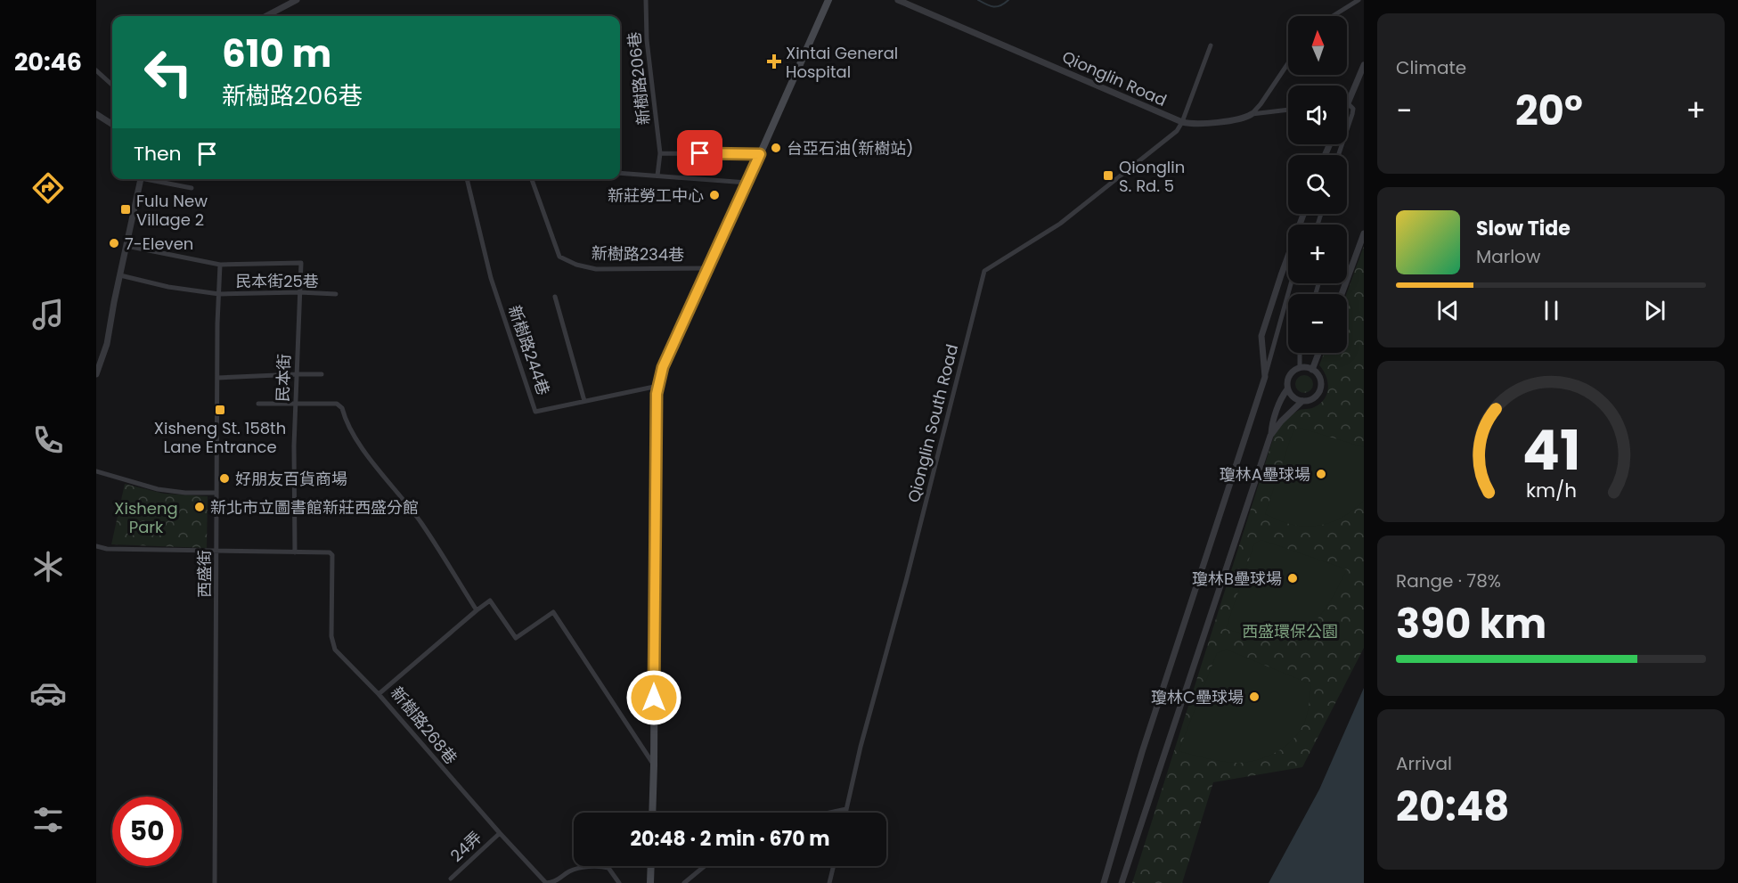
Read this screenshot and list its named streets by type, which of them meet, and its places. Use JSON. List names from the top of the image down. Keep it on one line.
{"streets":{"street":["新樹路206巷","Qionglin Road","新樹路234巷","民本街25巷","新樹路244巷","民本街","Qionglin South Road","西盛街","新樹路268巷","24弄"]},"crossings":[["Qionglin Road","Qionglin South Road"],["民本街25巷","民本街"],["民本街25巷","西盛街"],["民本街","西盛街"],["新樹路268巷","24弄"]],"parks":["Xisheng Park","西盛環保公園"],"places":{"health":["Xintai General Hospital"],"other":["台亞石油(新樹站)","新莊勞工中心","7-Eleven","瓊林A壘球場","好朋友百貨商場","新北市立圖書館新莊西盛分館","瓊林B壘球場","瓊林C壘球場"],"transit":["Qionglin S. Rd. 5","Fulu New Village 2","Xisheng St. 158th Lane Entrance"]},"north":"top","page":{"tabs":"20:46","tile":["Climate",["Range · 78%","390 km"],["Arrival","20:48"]],"map_buttons":["+","−"],"turn":["610 m","新樹路206巷"],"heat":["−","20°","+"],"then":"Then","song":["Slow Tide","Marlow"],"limit":"50","trip":"20:48 · 2 min · 670 m","gauge":["41","km/h"]}}
